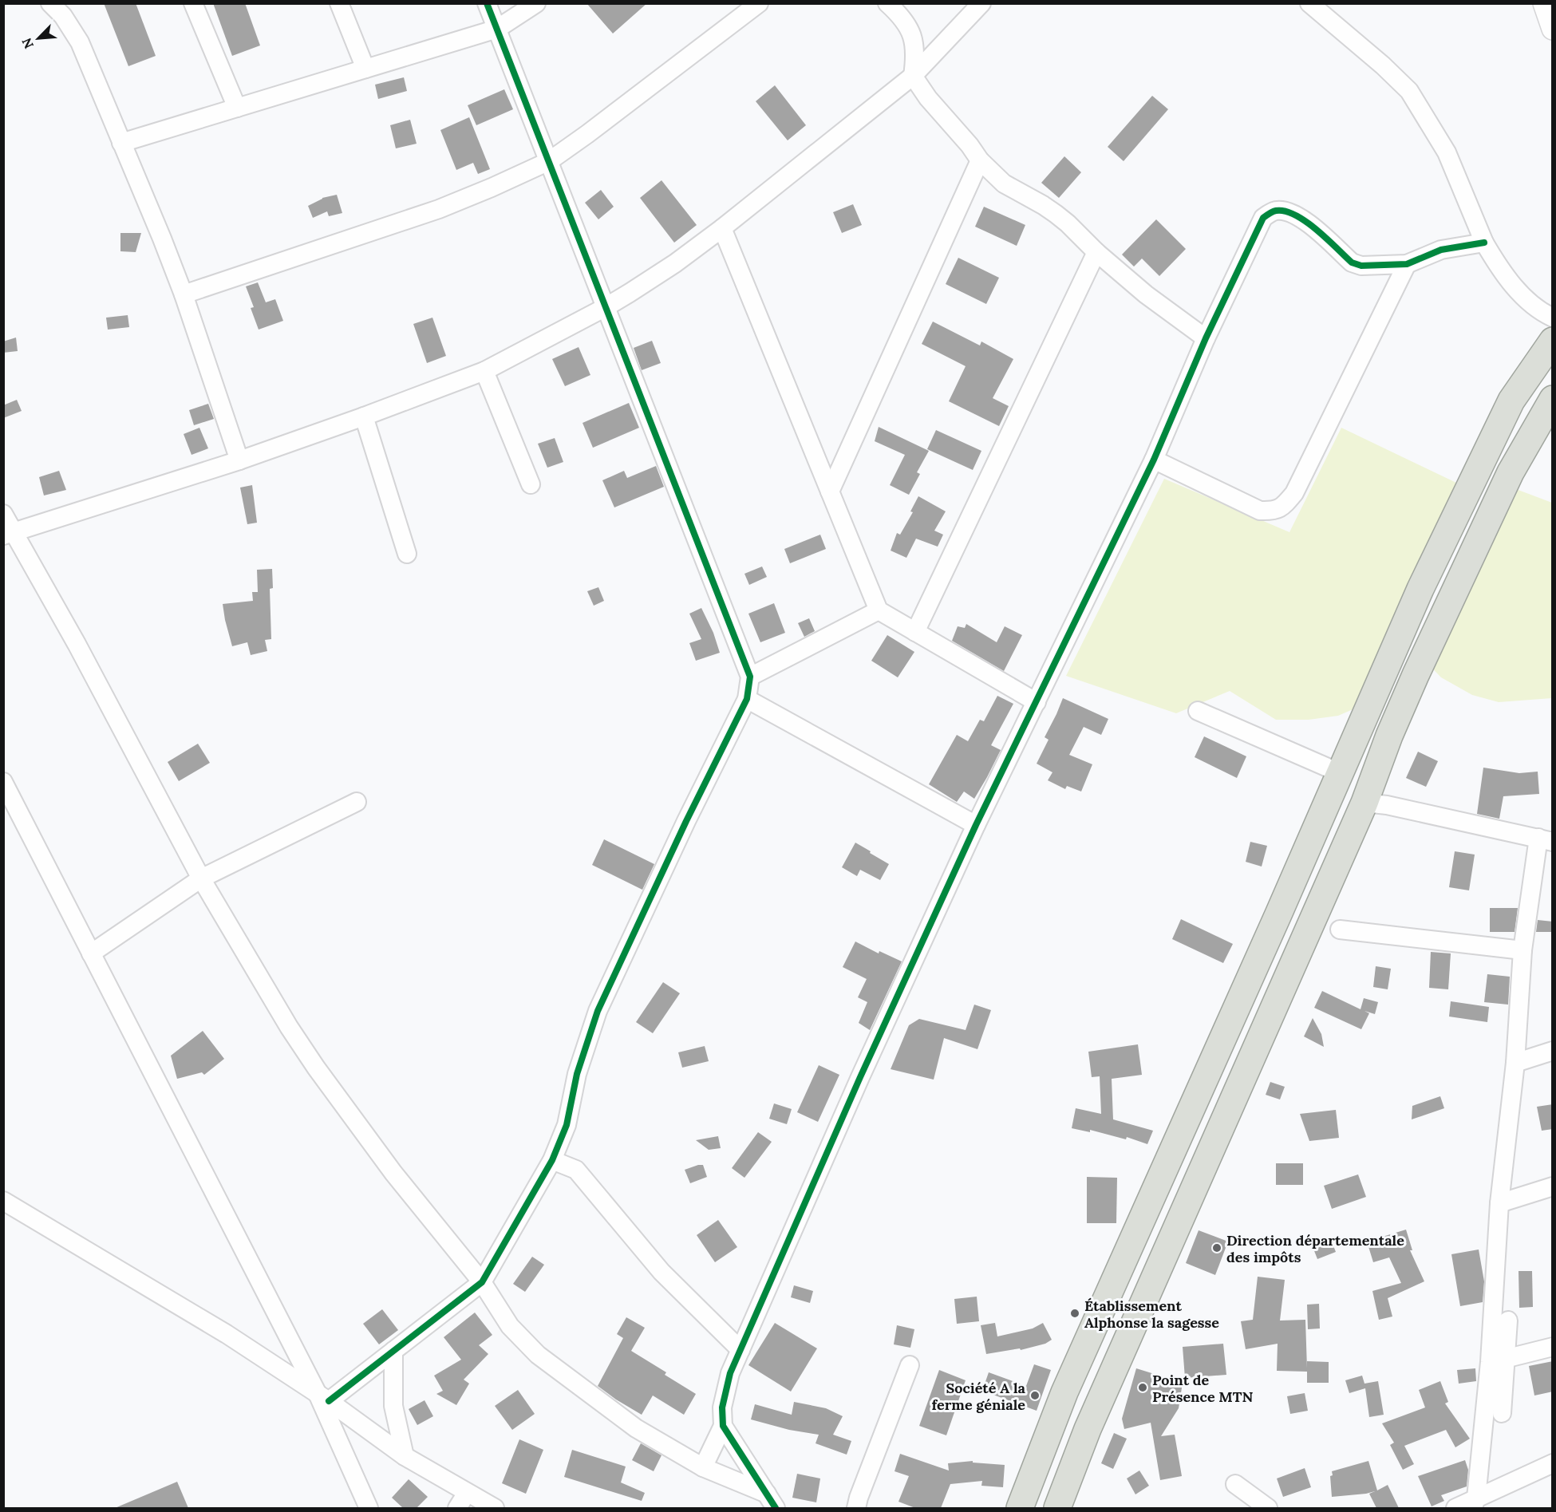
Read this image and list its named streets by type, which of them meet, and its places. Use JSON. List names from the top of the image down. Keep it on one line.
{"places":["Direction départementale des impôts","Établissement Alphonse la sagesse","Point de Présence MTN","Société A la ferme géniale"],"north":"bottom left"}
